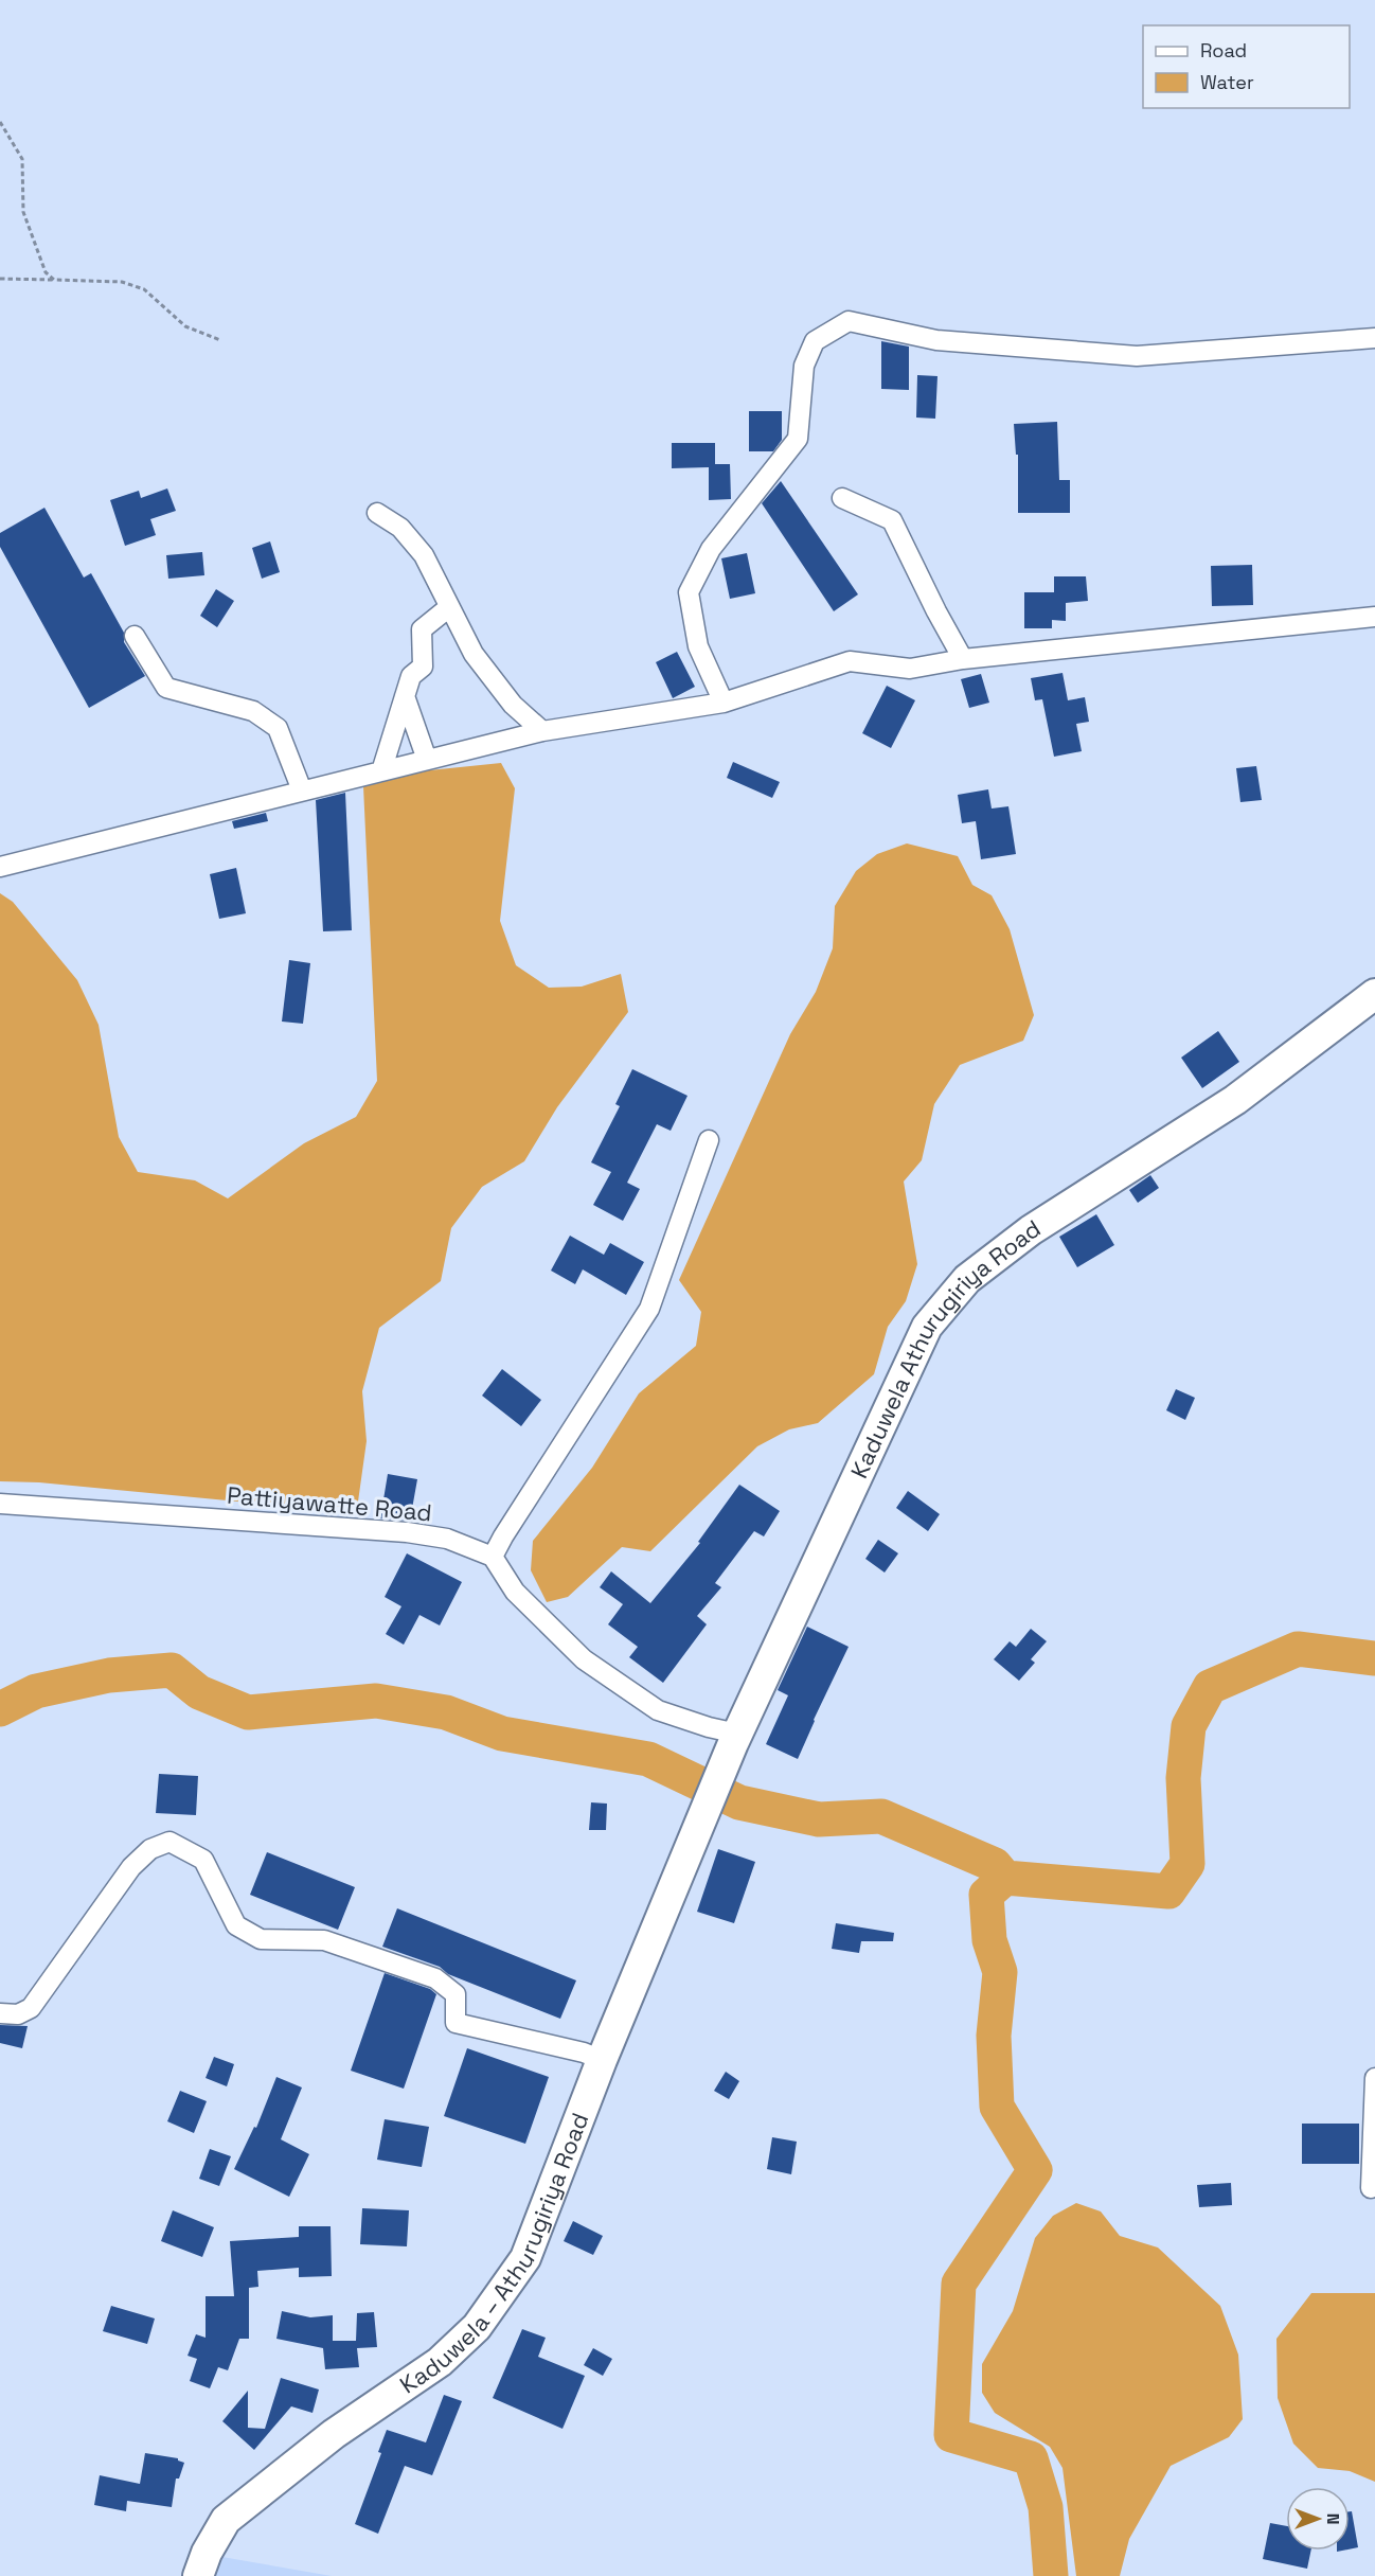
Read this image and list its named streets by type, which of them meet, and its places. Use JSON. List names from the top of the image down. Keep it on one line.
{"streets":{"main road":["Kaduwela Athurugiriya Road","Kaduwela – Athurugiriya Road"],"street":["Pattiyawatte Road"]},"crossings":[["Kaduwela Athurugiriya Road","Kaduwela – Athurugiriya Road"]],"legend":["Road","Water"],"north":"right"}
